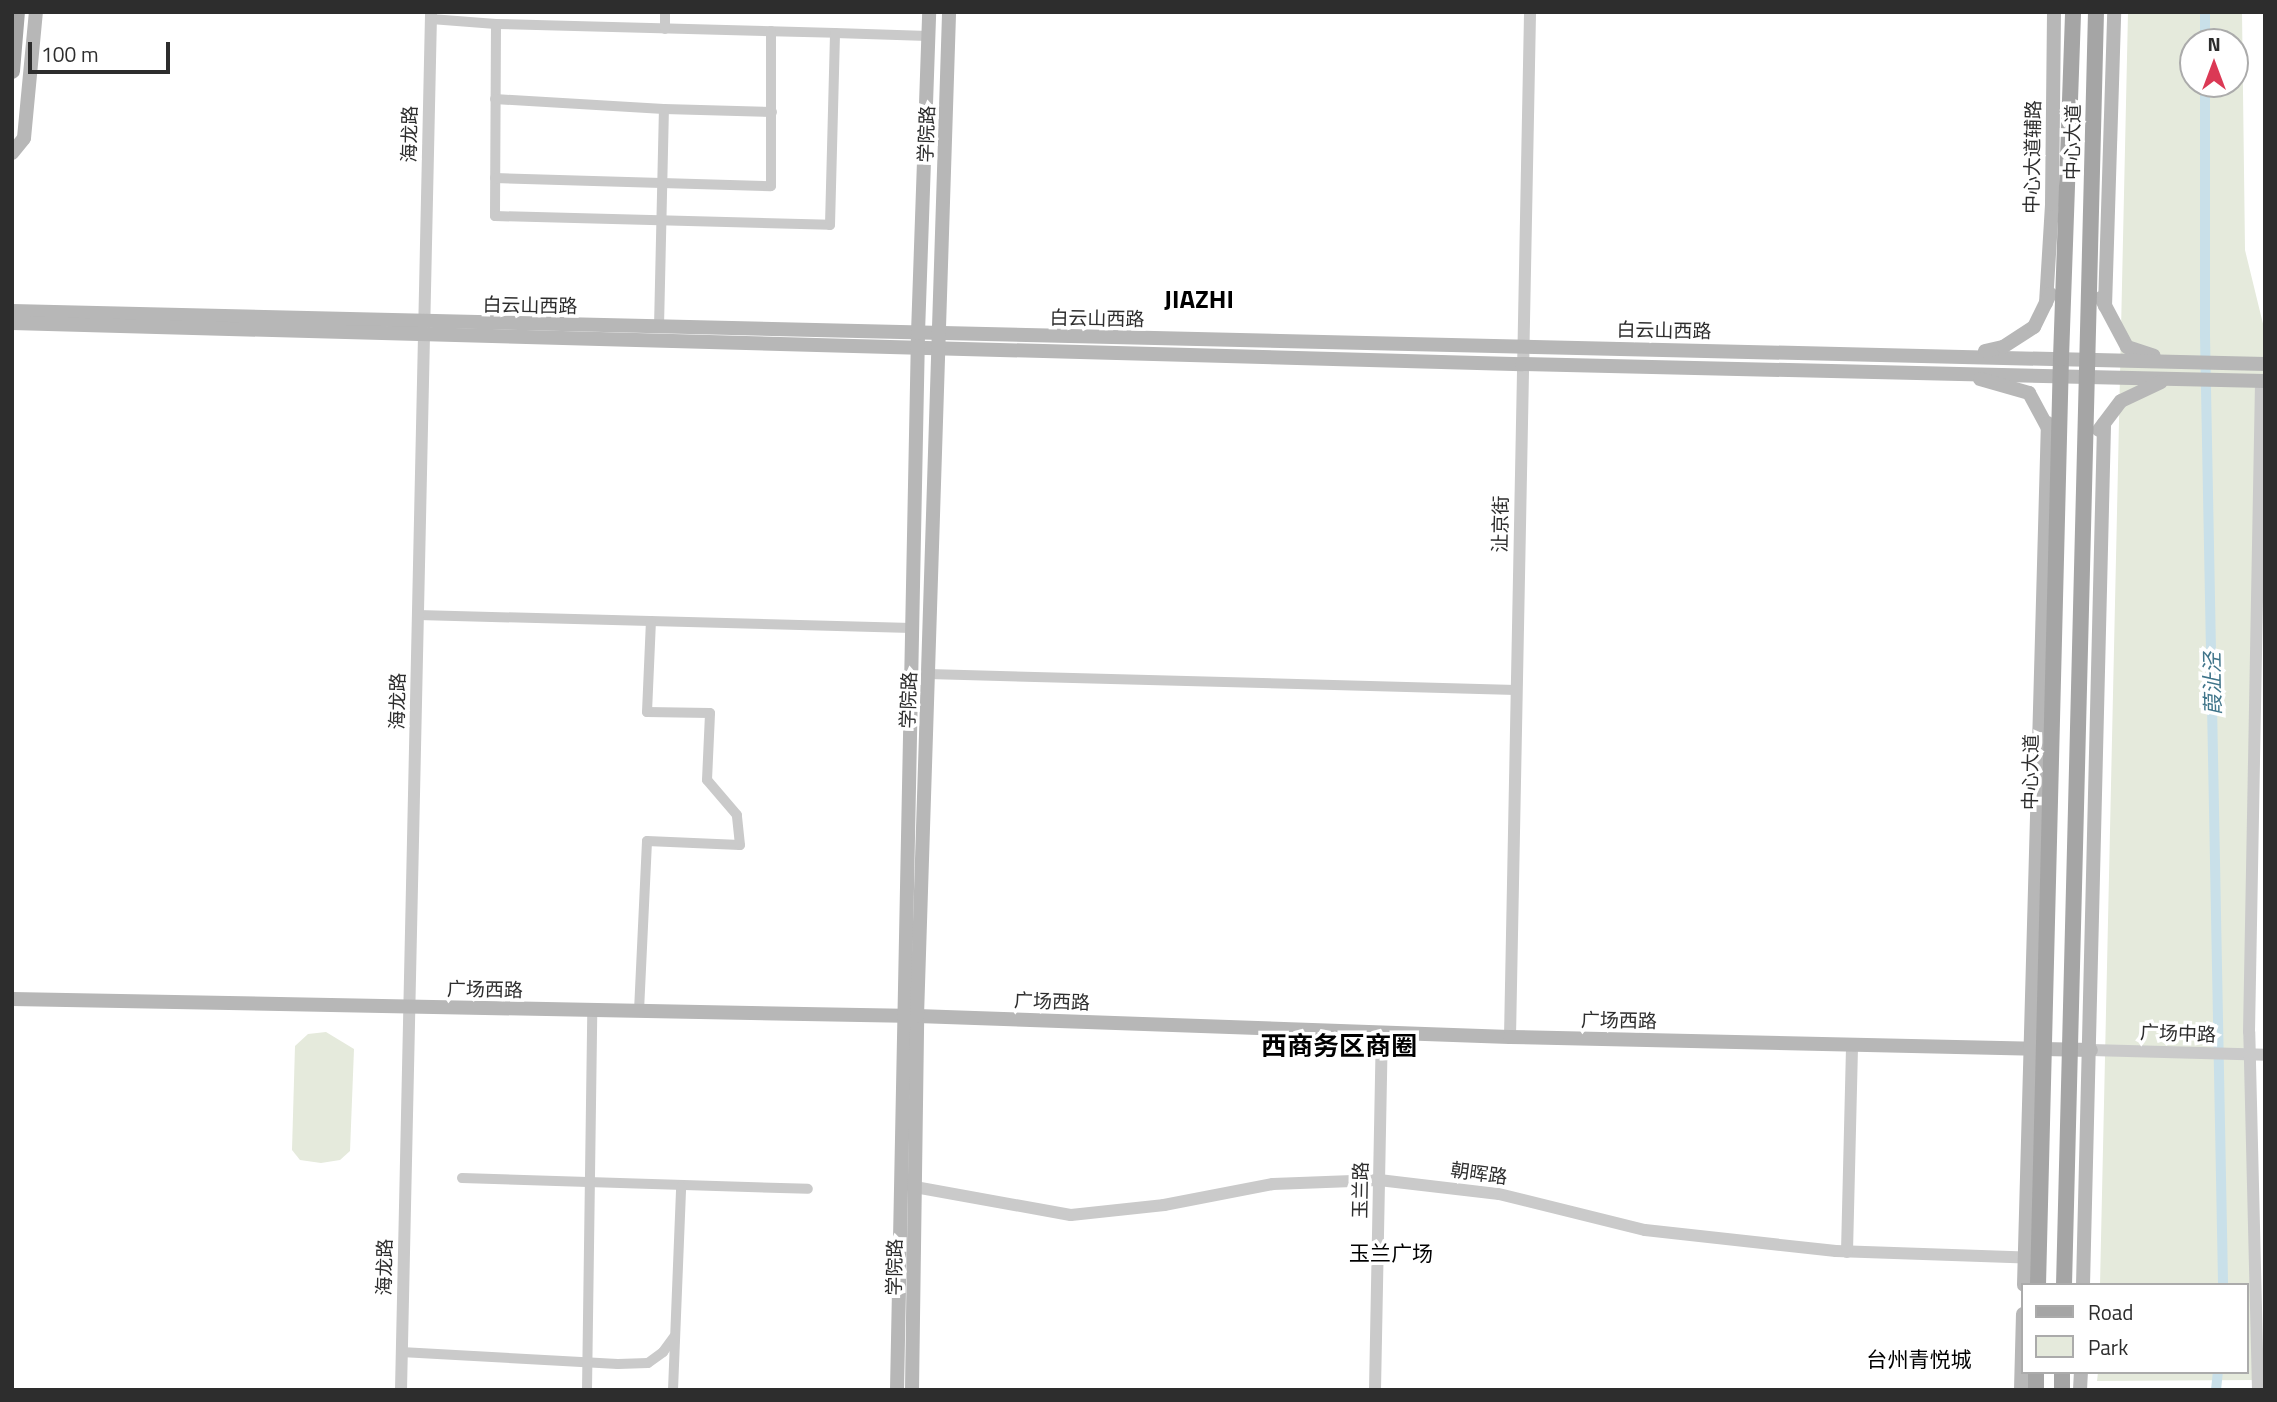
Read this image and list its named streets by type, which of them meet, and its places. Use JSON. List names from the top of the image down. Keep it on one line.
{"streets":{"main road":["学院路","中心大道","中心大道辅路","白云山西路","广场西路"],"street":["海龙路","沚京街","广场中路","朝晖路","玉兰路"]},"crossings":[["海龙路","白云山西路"],["海龙路","广场西路"],["学院路","白云山西路"],["学院路","广场西路"],["学院路","朝晖路"],["中心大道","中心大道辅路"],["中心大道","白云山西路"],["中心大道","广场西路"],["中心大道","朝晖路"],["白云山西路","沚京街"],["沚京街","广场西路"],["广场西路","广场中路"],["广场西路","玉兰路"],["朝晖路","玉兰路"]],"districts":["JIAZHI","西商务区商圈","玉兰广场","台州青悦城"],"water":["葭沚泾"],"legend":["Road","Park"],"scale_bar":"100 m","north":"top"}
